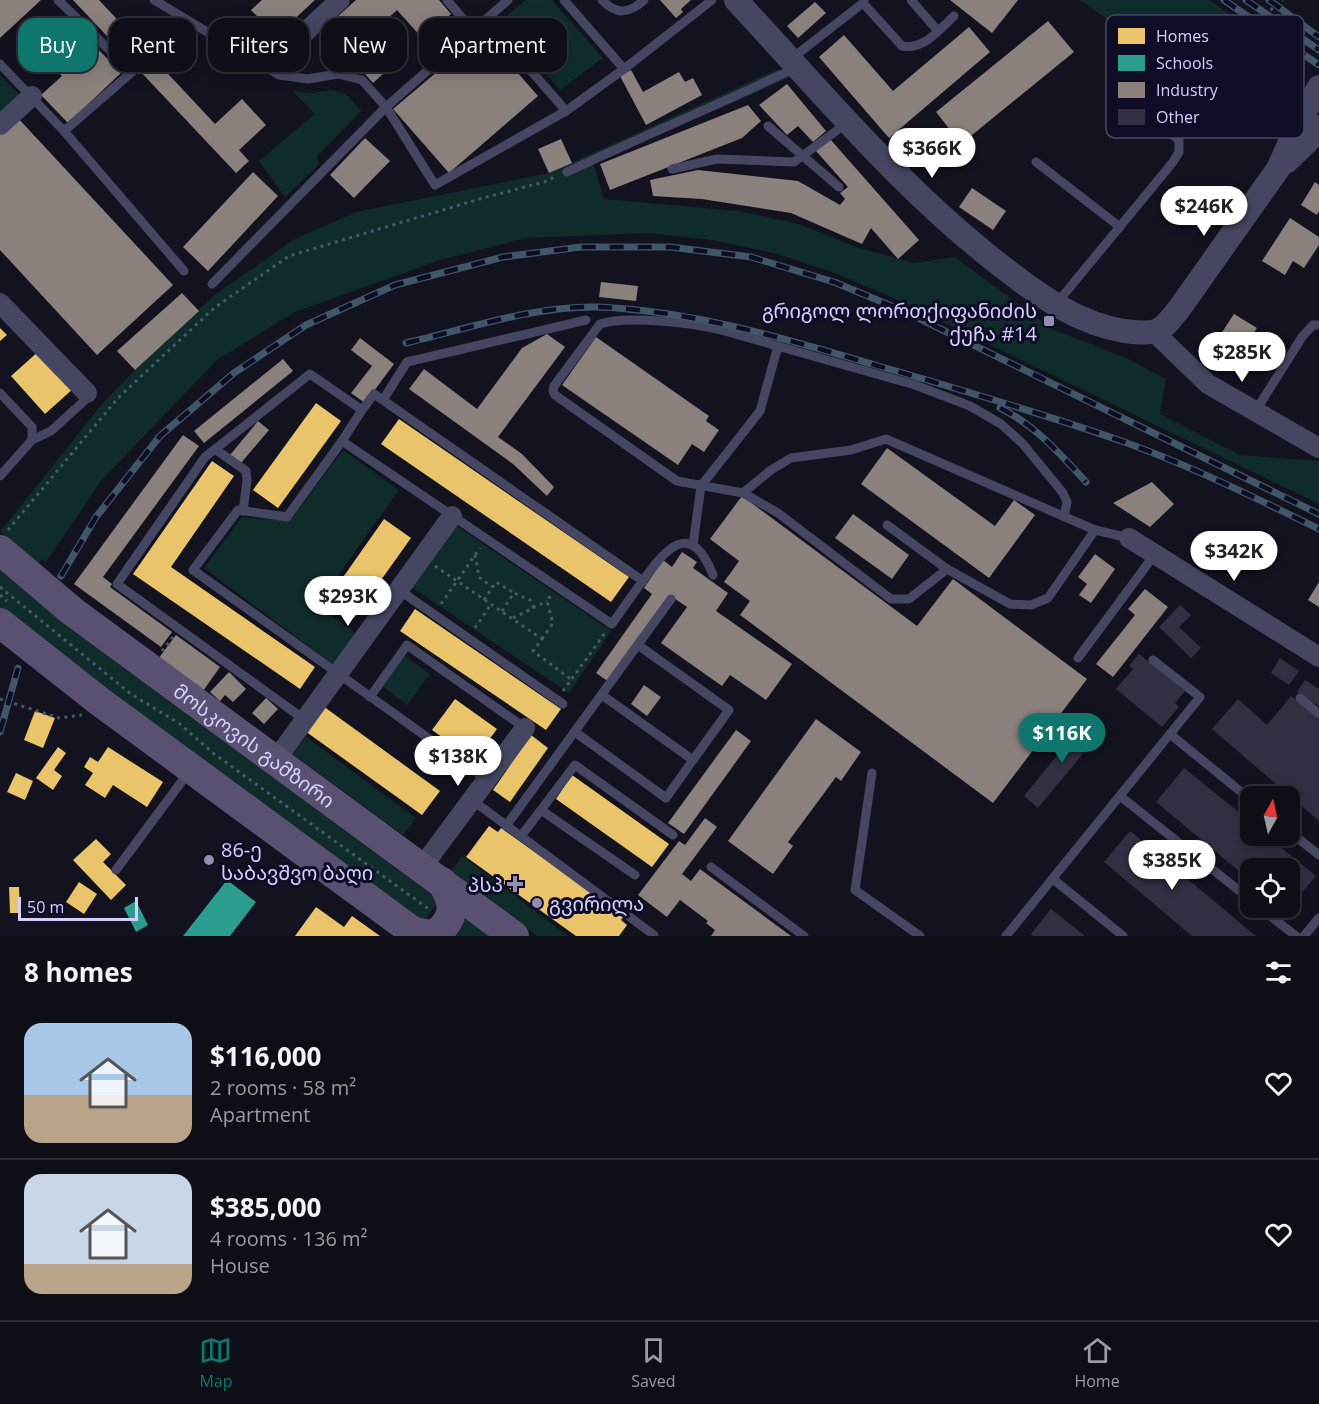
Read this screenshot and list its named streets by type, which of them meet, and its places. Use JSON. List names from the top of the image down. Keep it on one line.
{"streets":{"main road":["მოსკოვის გამზირი"]},"places":{"transit":["გრიგოლ ლორთქიფანიძის ქუჩა #14"],"other":["86-ე საბავშვო ბაღი","გვირილა"],"health":["პსპ"]},"legend":["Homes","Schools","Industry","Other"],"scale_bar":"50 m","north":"top","page":{"chip":["Buy","Rent","Filters","New","Apartment"],"price":["$366K","$246K","$285K","$342K","$293K","$116K","$138K","$385K"],"scale":"50 m","heading":"8 homes","list":[{"name":"$116,000","note":"2 rooms · 58 m² · Apartment"},{"name":"$385,000","note":"4 rooms · 136 m² · House"}],"tabs":["Map","Saved","Home"]}}
